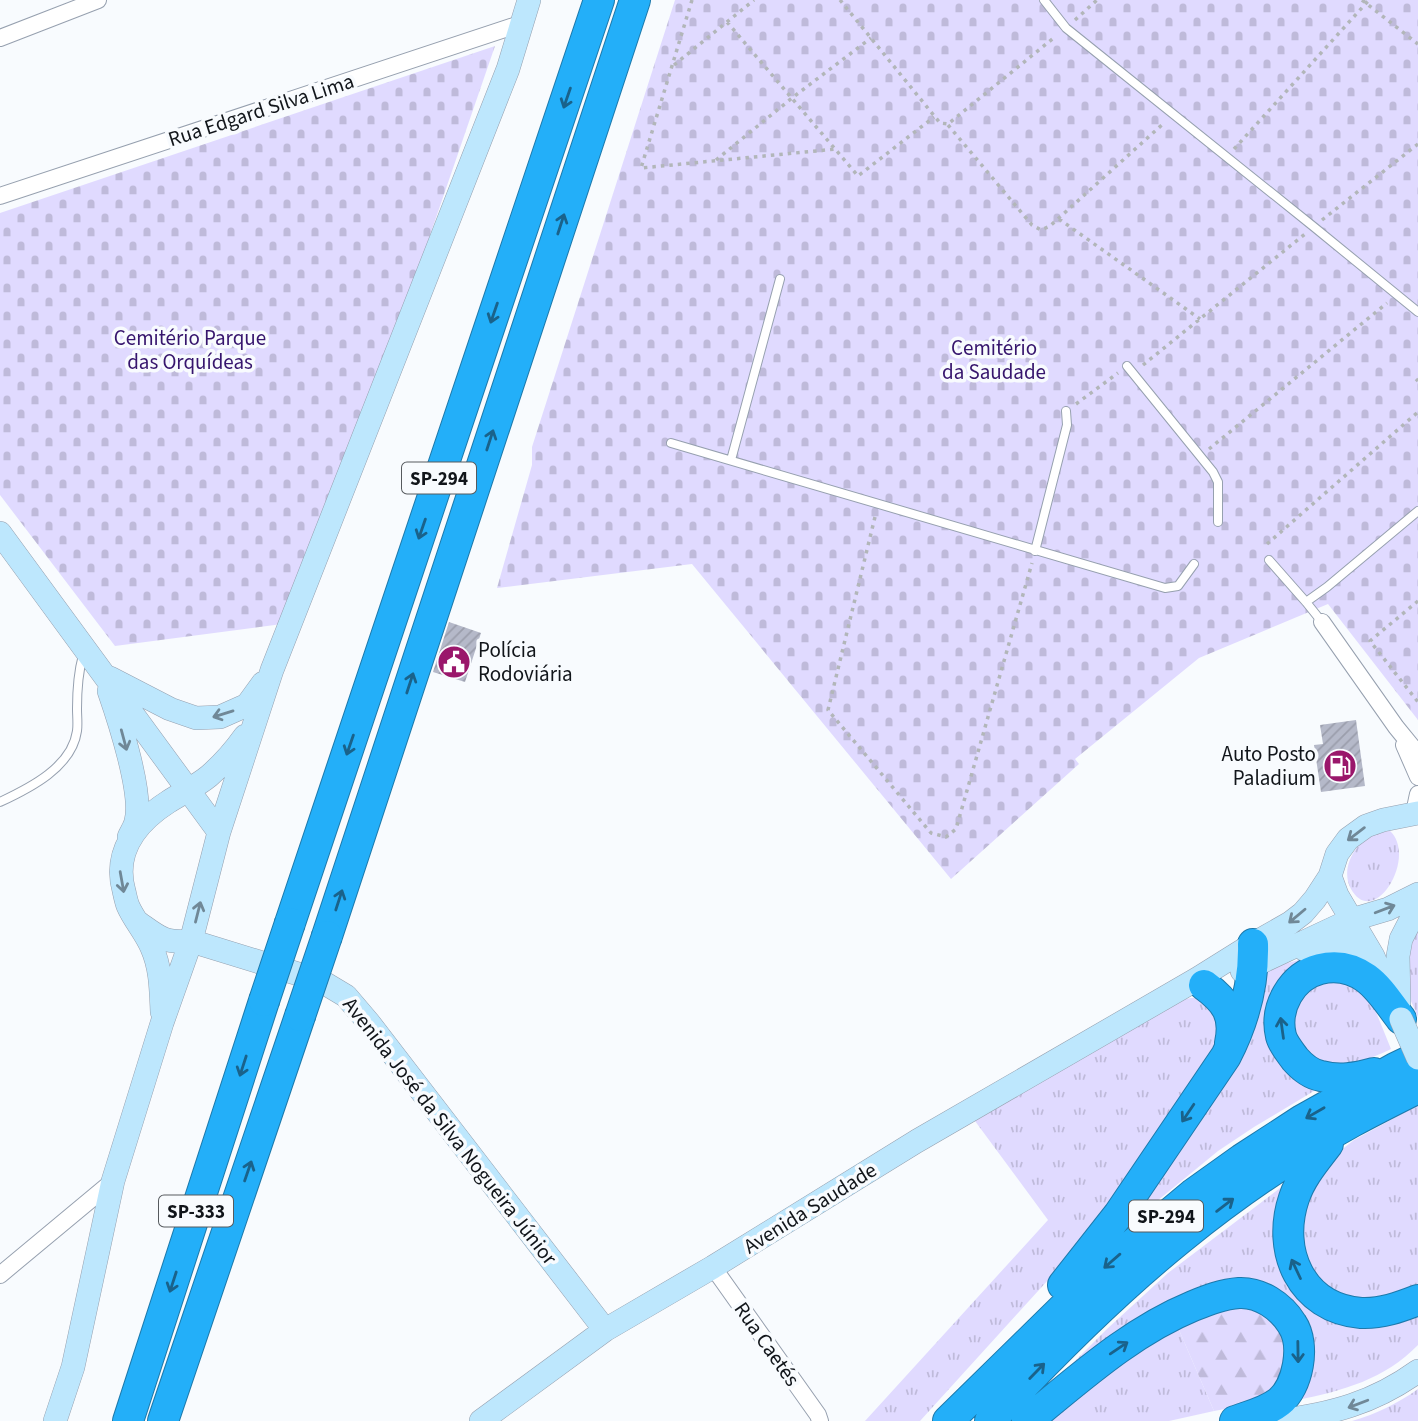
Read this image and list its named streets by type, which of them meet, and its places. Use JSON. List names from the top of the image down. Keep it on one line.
{"streets":{"highway":["SP-294","SP-333"],"street":["Rua Edgard Silva Lima","Avenida José da Silva Nogueira Júnior","Avenida Saudade","Rua Caetés"]},"crossings":[["SP-294","SP-333"],["Avenida José da Silva Nogueira Júnior","Avenida Saudade"],["Avenida Saudade","Rua Caetés"]],"parks":["Cemitério Parque das Orquídeas","Cemitério da Saudade"],"places":{"public building":["Polícia Rodoviária"],"fuel station":["Auto Posto Paladium"]}}
